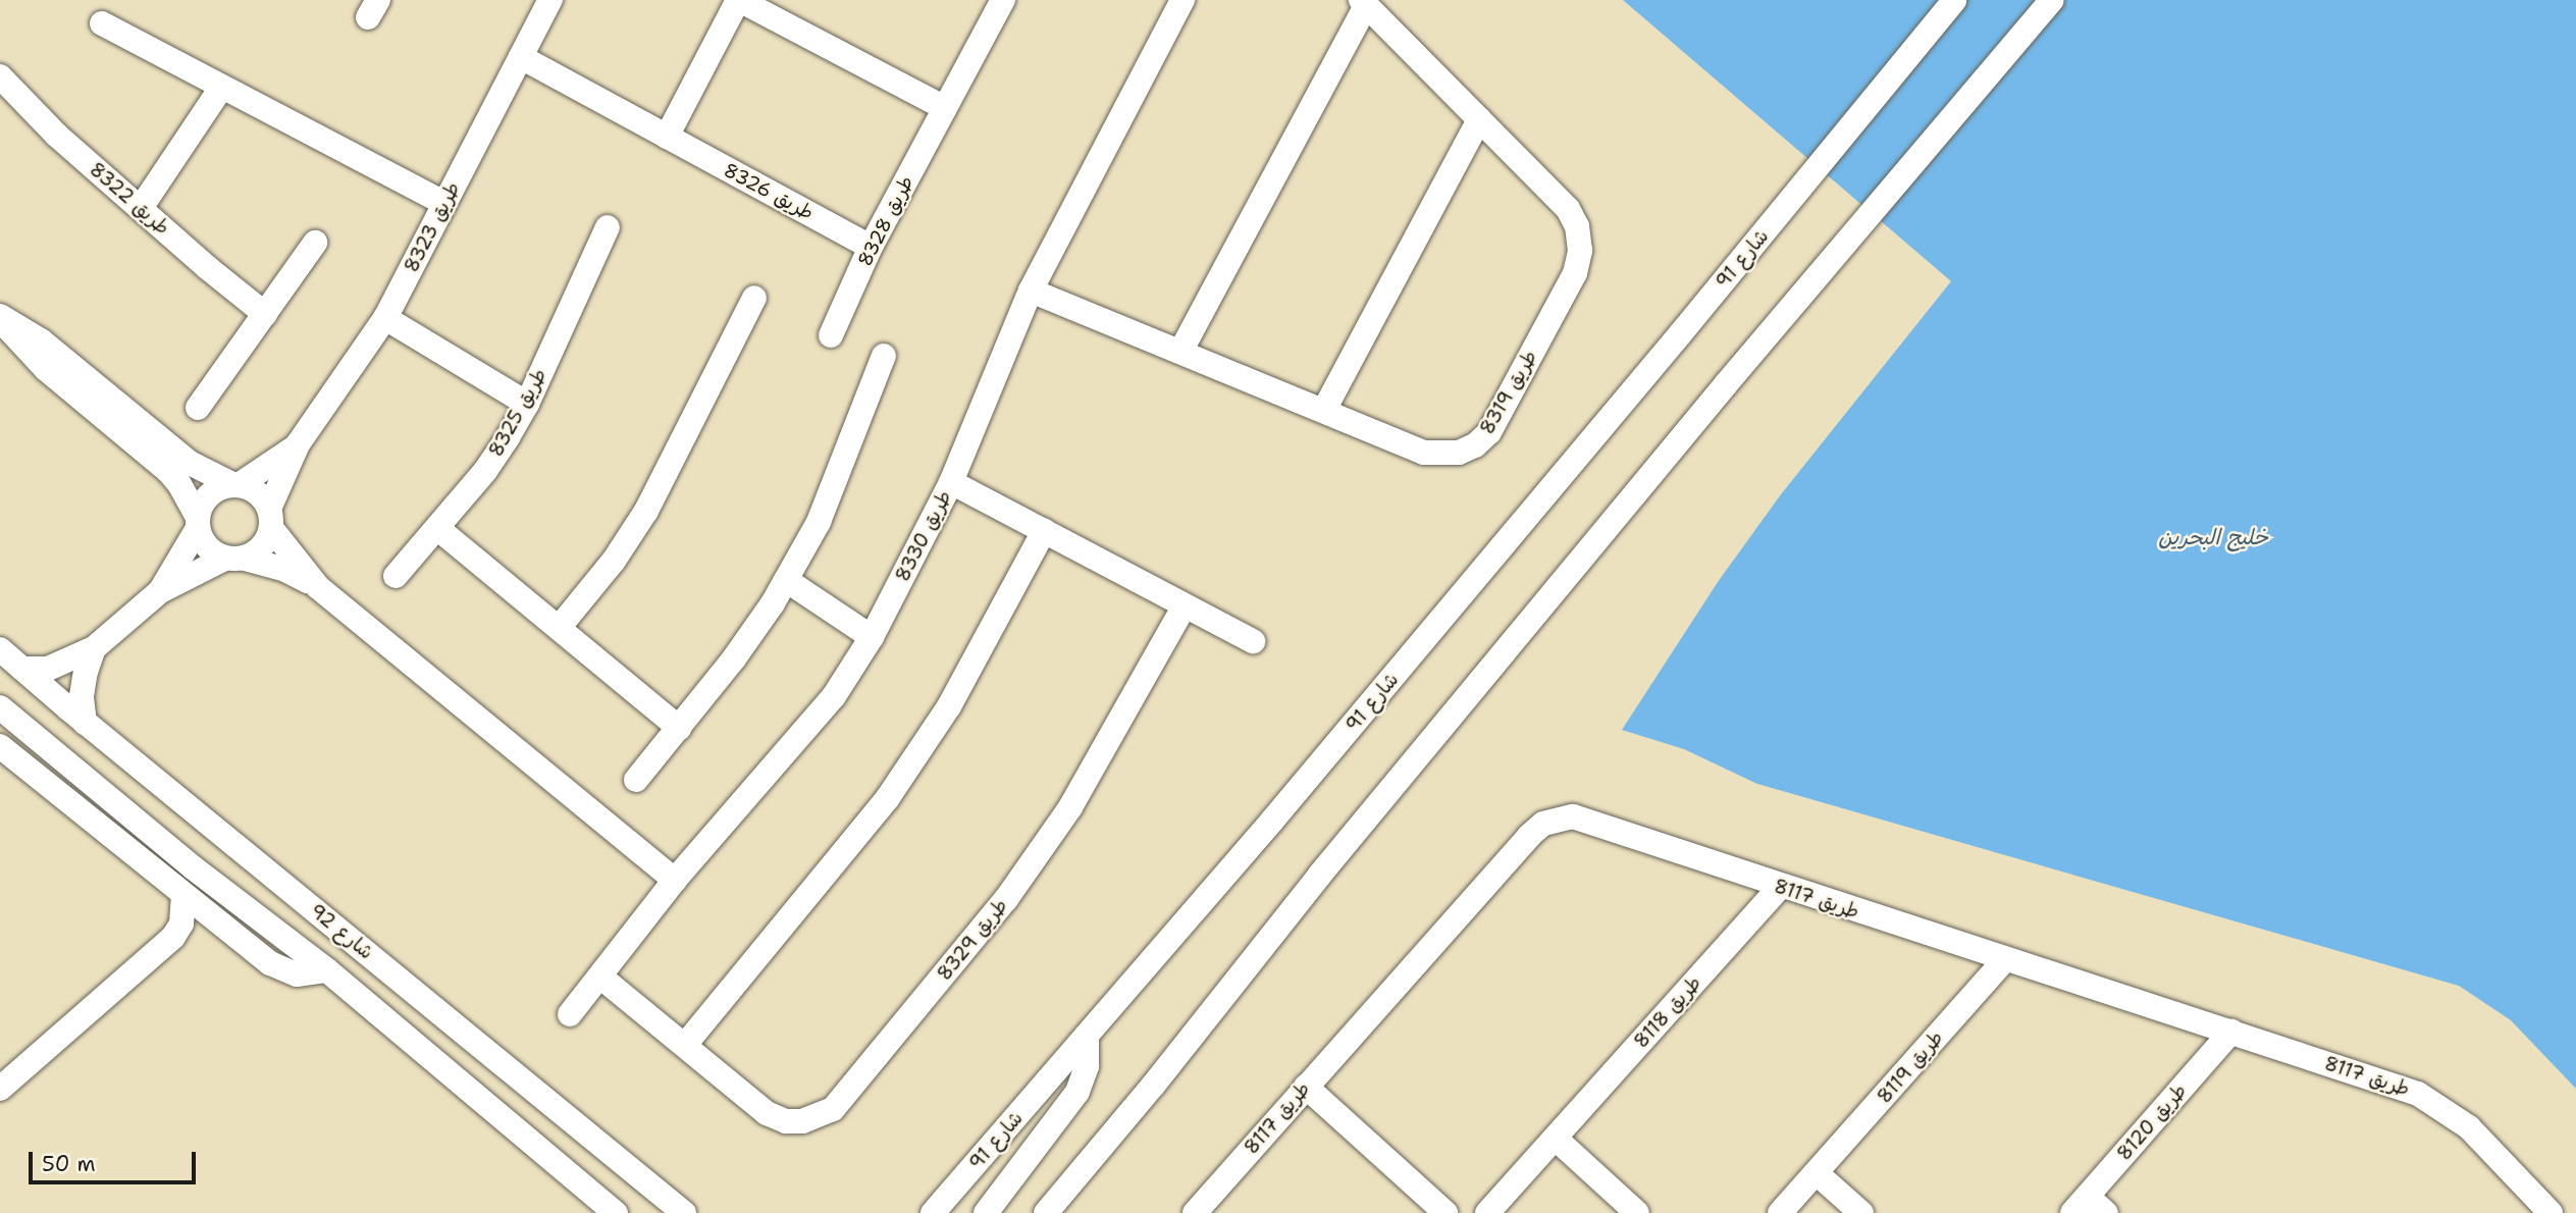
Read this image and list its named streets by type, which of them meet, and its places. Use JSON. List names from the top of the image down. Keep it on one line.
{"streets":{"street":["طريق 8326","طريق 8322","طريق 8328","طريق 8323","شارع 91","طريق 8319","طريق 8325","طريق 8330","طريق 8117","شارع 92","طريق 8329","طريق 8118","طريق 8119","طريق 8120"]},"crossings":[["طريق 8326","طريق 8328"],["طريق 8326","طريق 8323"],["طريق 8319","طريق 8330"],["طريق 8330","طريق 8329"],["طريق 8117","طريق 8118"],["طريق 8117","طريق 8119"],["طريق 8117","طريق 8120"]],"water":["خليج البحرين"],"scale_bar":"50 m"}
